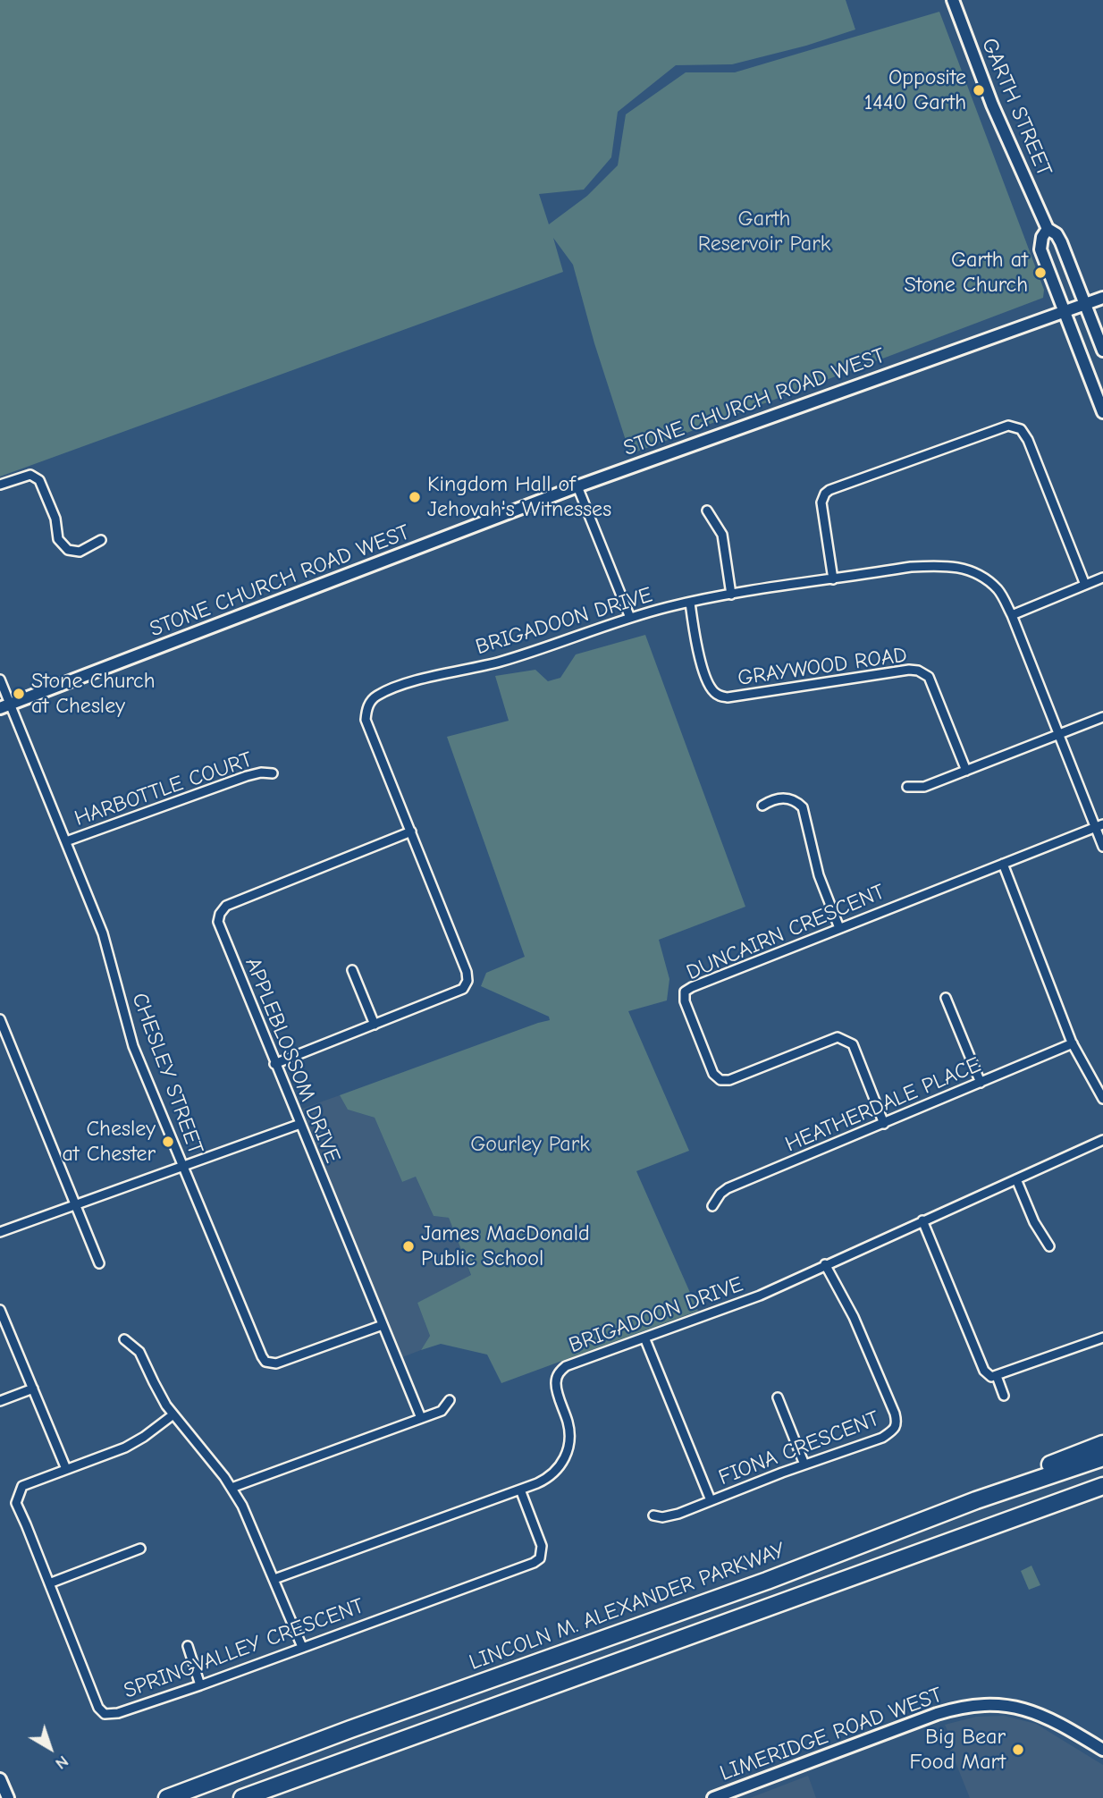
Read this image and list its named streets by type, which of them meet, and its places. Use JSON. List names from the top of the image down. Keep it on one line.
{"streets":{"highway":["LINCOLN M. ALEXANDER PARKWAY"],"main road":["GARTH STREET","STONE CHURCH ROAD WEST","LIMERIDGE ROAD WEST"],"street":["BRIGADOON DRIVE","GRAYWOOD ROAD","HARBOTTLE COURT","DUNCAIRN CRESCENT","APPLEBLOSSOM DRIVE","CHESLEY STREET","HEATHERDALE PLACE","FIONA CRESCENT","SPRINGVALLEY CRESCENT"]},"crossings":[["GARTH STREET","STONE CHURCH ROAD WEST"],["STONE CHURCH ROAD WEST","CHESLEY STREET"],["BRIGADOON DRIVE","GRAYWOOD ROAD"],["BRIGADOON DRIVE","DUNCAIRN CRESCENT"],["BRIGADOON DRIVE","APPLEBLOSSOM DRIVE"],["BRIGADOON DRIVE","FIONA CRESCENT"],["BRIGADOON DRIVE","SPRINGVALLEY CRESCENT"],["HARBOTTLE COURT","CHESLEY STREET"],["DUNCAIRN CRESCENT","HEATHERDALE PLACE"],["APPLEBLOSSOM DRIVE","CHESLEY STREET"]],"parks":["Garth Reservoir Park","Gourley Park"],"places":["Opposite 1440 Garth","Garth at Stone Church","Kingdom Hall of Jehovah's Witnesses","Stone Church at Chesley","Chesley at Chester","James MacDonald Public School","Big Bear Food Mart"],"north":"bottom right"}
